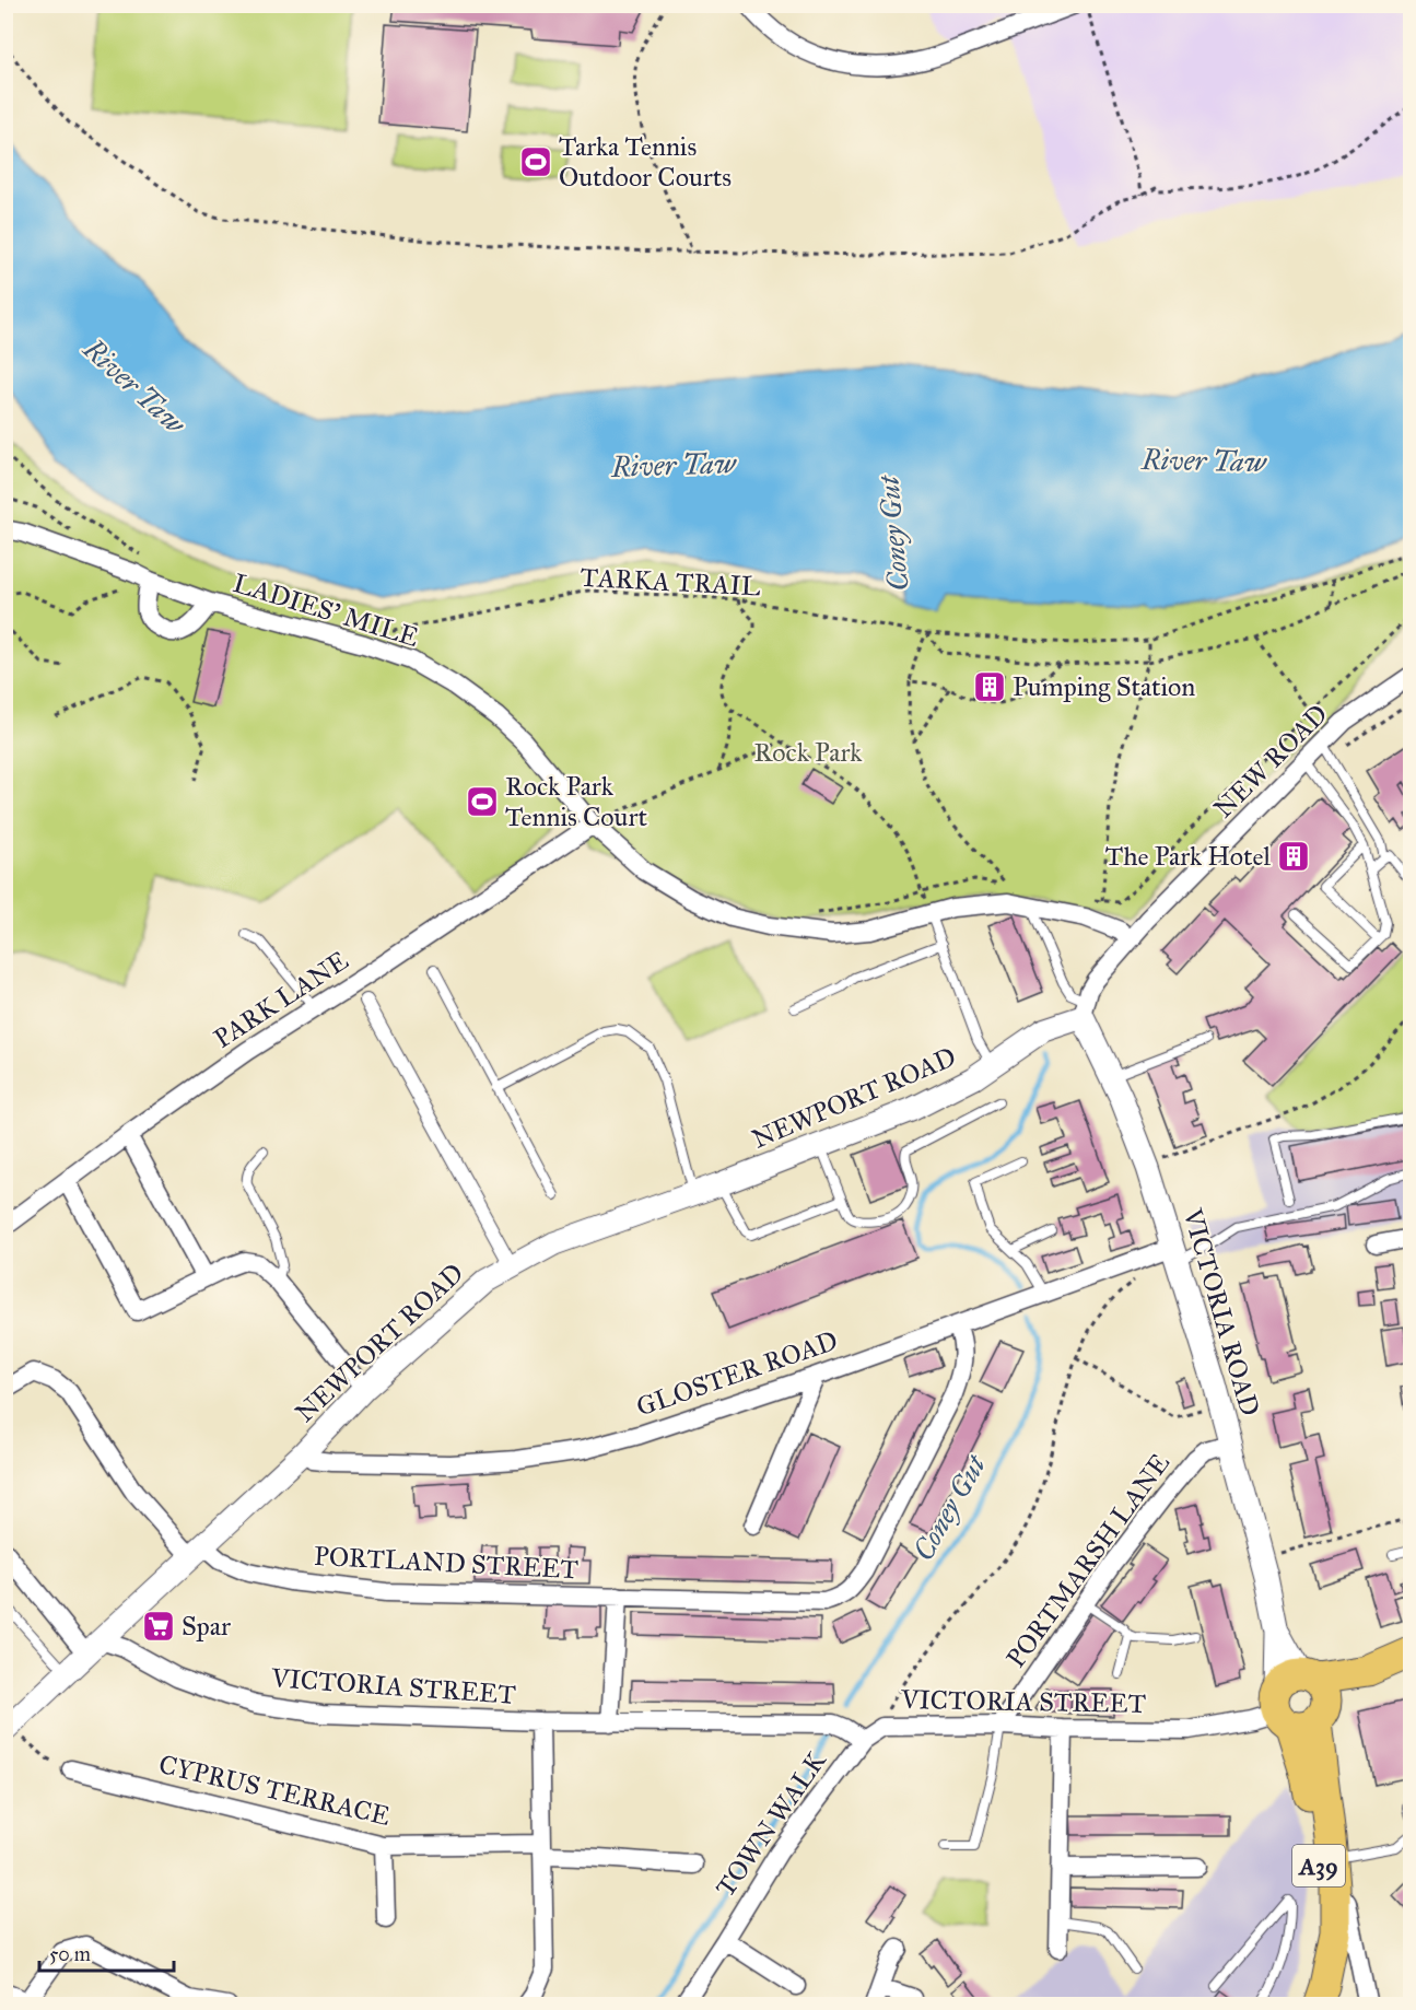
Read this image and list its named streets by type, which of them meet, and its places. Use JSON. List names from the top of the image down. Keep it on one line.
{"streets":{"main road":["A39"],"street":["LADIES' MILE","NEW ROAD","PARK LANE","NEWPORT ROAD","VICTORIA ROAD","GLOSTER ROAD","PORTMARSH LANE","PORTLAND STREET","VICTORIA STREET","CYPRUS TERRACE","TOWN WALK"],"path":["TARKA TRAIL"]},"crossings":[["LADIES' MILE","NEW ROAD"],["LADIES' MILE","PARK LANE"],["NEW ROAD","NEWPORT ROAD"],["NEW ROAD","VICTORIA ROAD"],["NEWPORT ROAD","VICTORIA ROAD"],["NEWPORT ROAD","GLOSTER ROAD"],["NEWPORT ROAD","PORTLAND STREET"],["NEWPORT ROAD","VICTORIA STREET"],["VICTORIA ROAD","GLOSTER ROAD"],["VICTORIA ROAD","PORTMARSH LANE"],["VICTORIA ROAD","VICTORIA STREET"],["VICTORIA ROAD","A39"],["GLOSTER ROAD","PORTLAND STREET"],["PORTMARSH LANE","VICTORIA STREET"],["VICTORIA STREET","CYPRUS TERRACE"],["VICTORIA STREET","TOWN WALK"],["VICTORIA STREET","A39"]],"water":["River Taw","Coney Gut"],"parks":["Rock Park"],"places":{"sports":["Tarka Tennis Outdoor Courts","Rock Park Tennis Court"],"building":["Pumping Station","The Park Hotel"],"supermarket":["Spar"]},"scale_bar":"50 m"}
